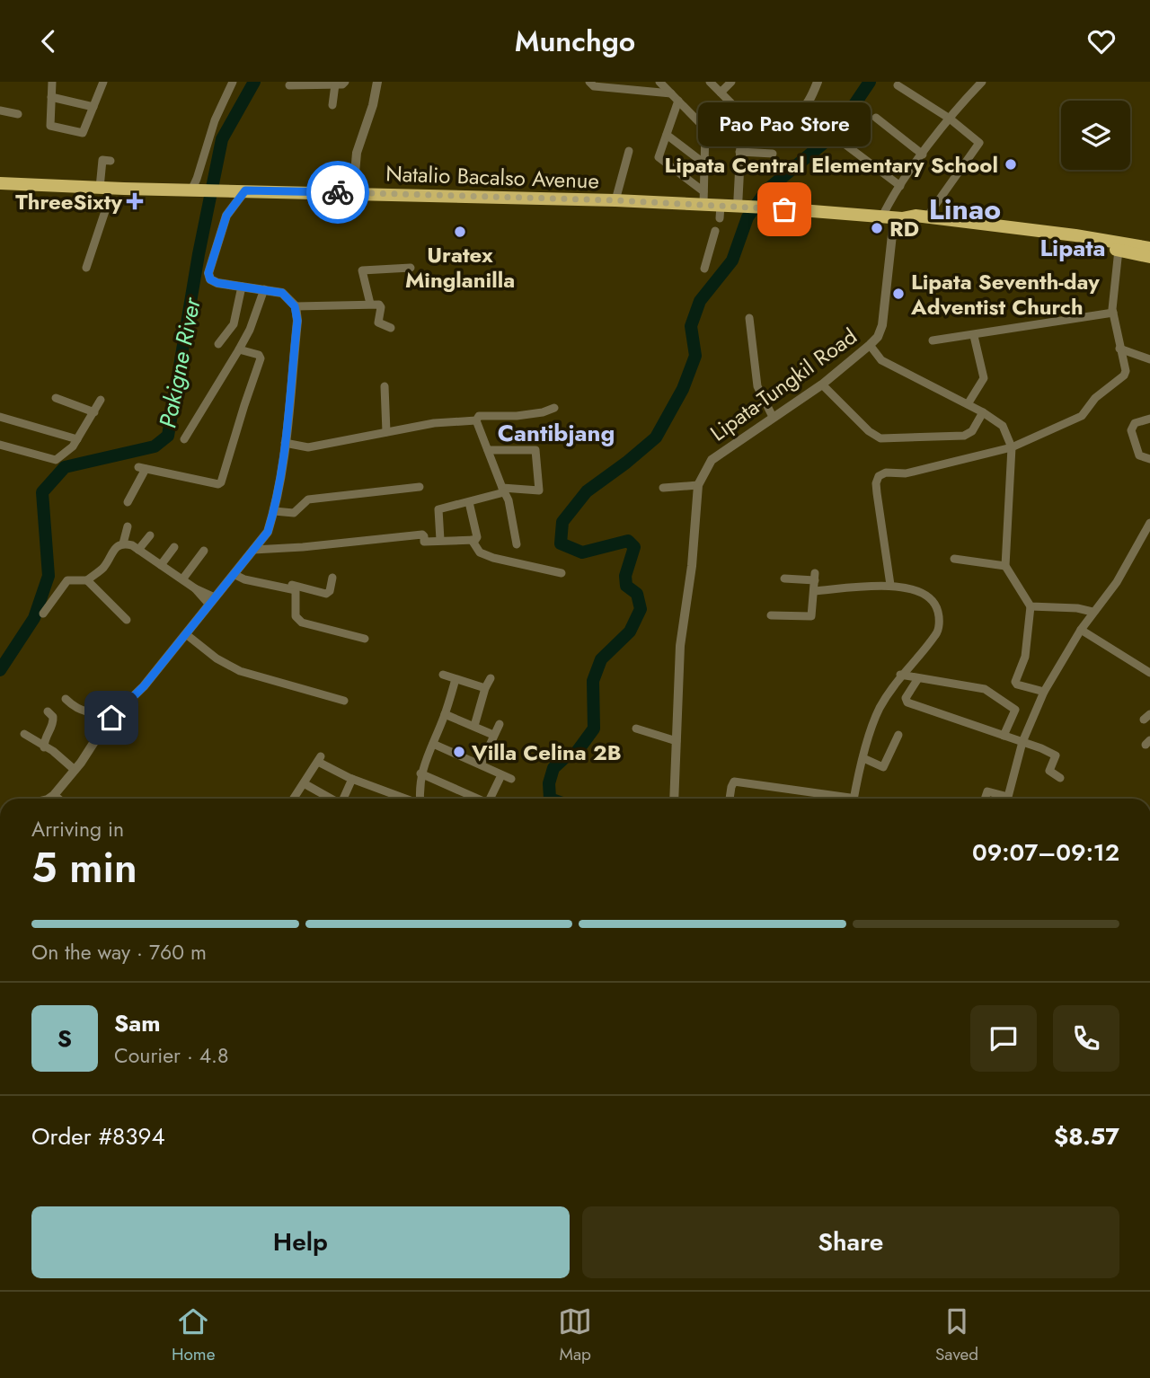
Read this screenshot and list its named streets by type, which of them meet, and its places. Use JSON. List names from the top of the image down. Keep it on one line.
{"streets":{"highway":["Natalio Bacalso Avenue"],"street":["Lipata-Tungkil Road"]},"crossings":[["Natalio Bacalso Avenue","Lipata-Tungkil Road"]],"districts":["Linao","Lipata","Cantibjang"],"water":["Pakigne River"],"places":{"other":["Lipata Central Elementary School","Pao Pao Store","RD","Uratex Minglanilla","Lipata Seventh-day Adventist Church","Villa Celina 2B"],"health":["ThreeSixty"]},"page":{"header":"Munchgo","bubble":"Pao Pao Store","heading":["5 min","Arriving in","09:07–09:12"],"panel":["Sam","Courier · 4.8","Order #8394","$8.57"],"bar":"On the way · 760 m","round":"S","buttons":["Help","Share"],"tabs":["Home","Map","Saved"]}}
